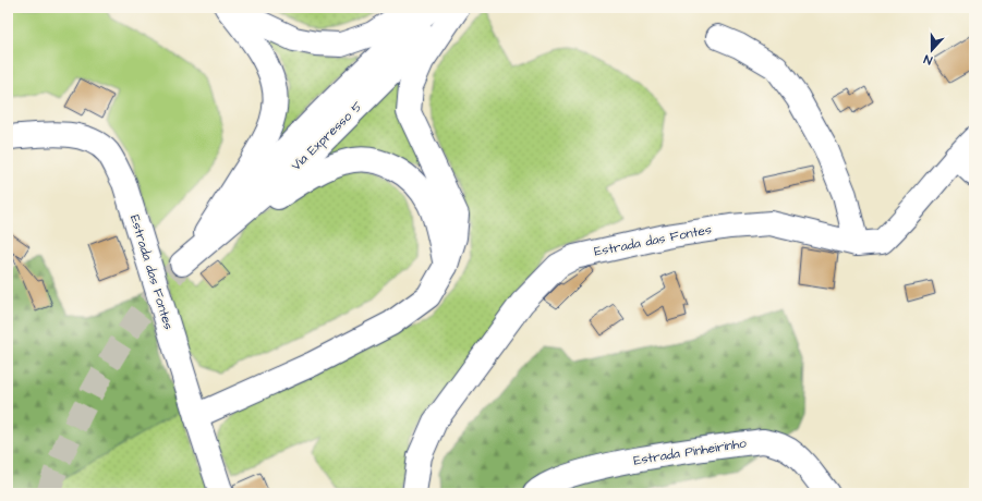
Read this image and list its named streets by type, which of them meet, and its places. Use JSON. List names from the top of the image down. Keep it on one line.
{"streets":{"main road":["Via Expresso 5","Estrada das Fontes","Estrada Pinheirinho"]},"north":"bottom"}
